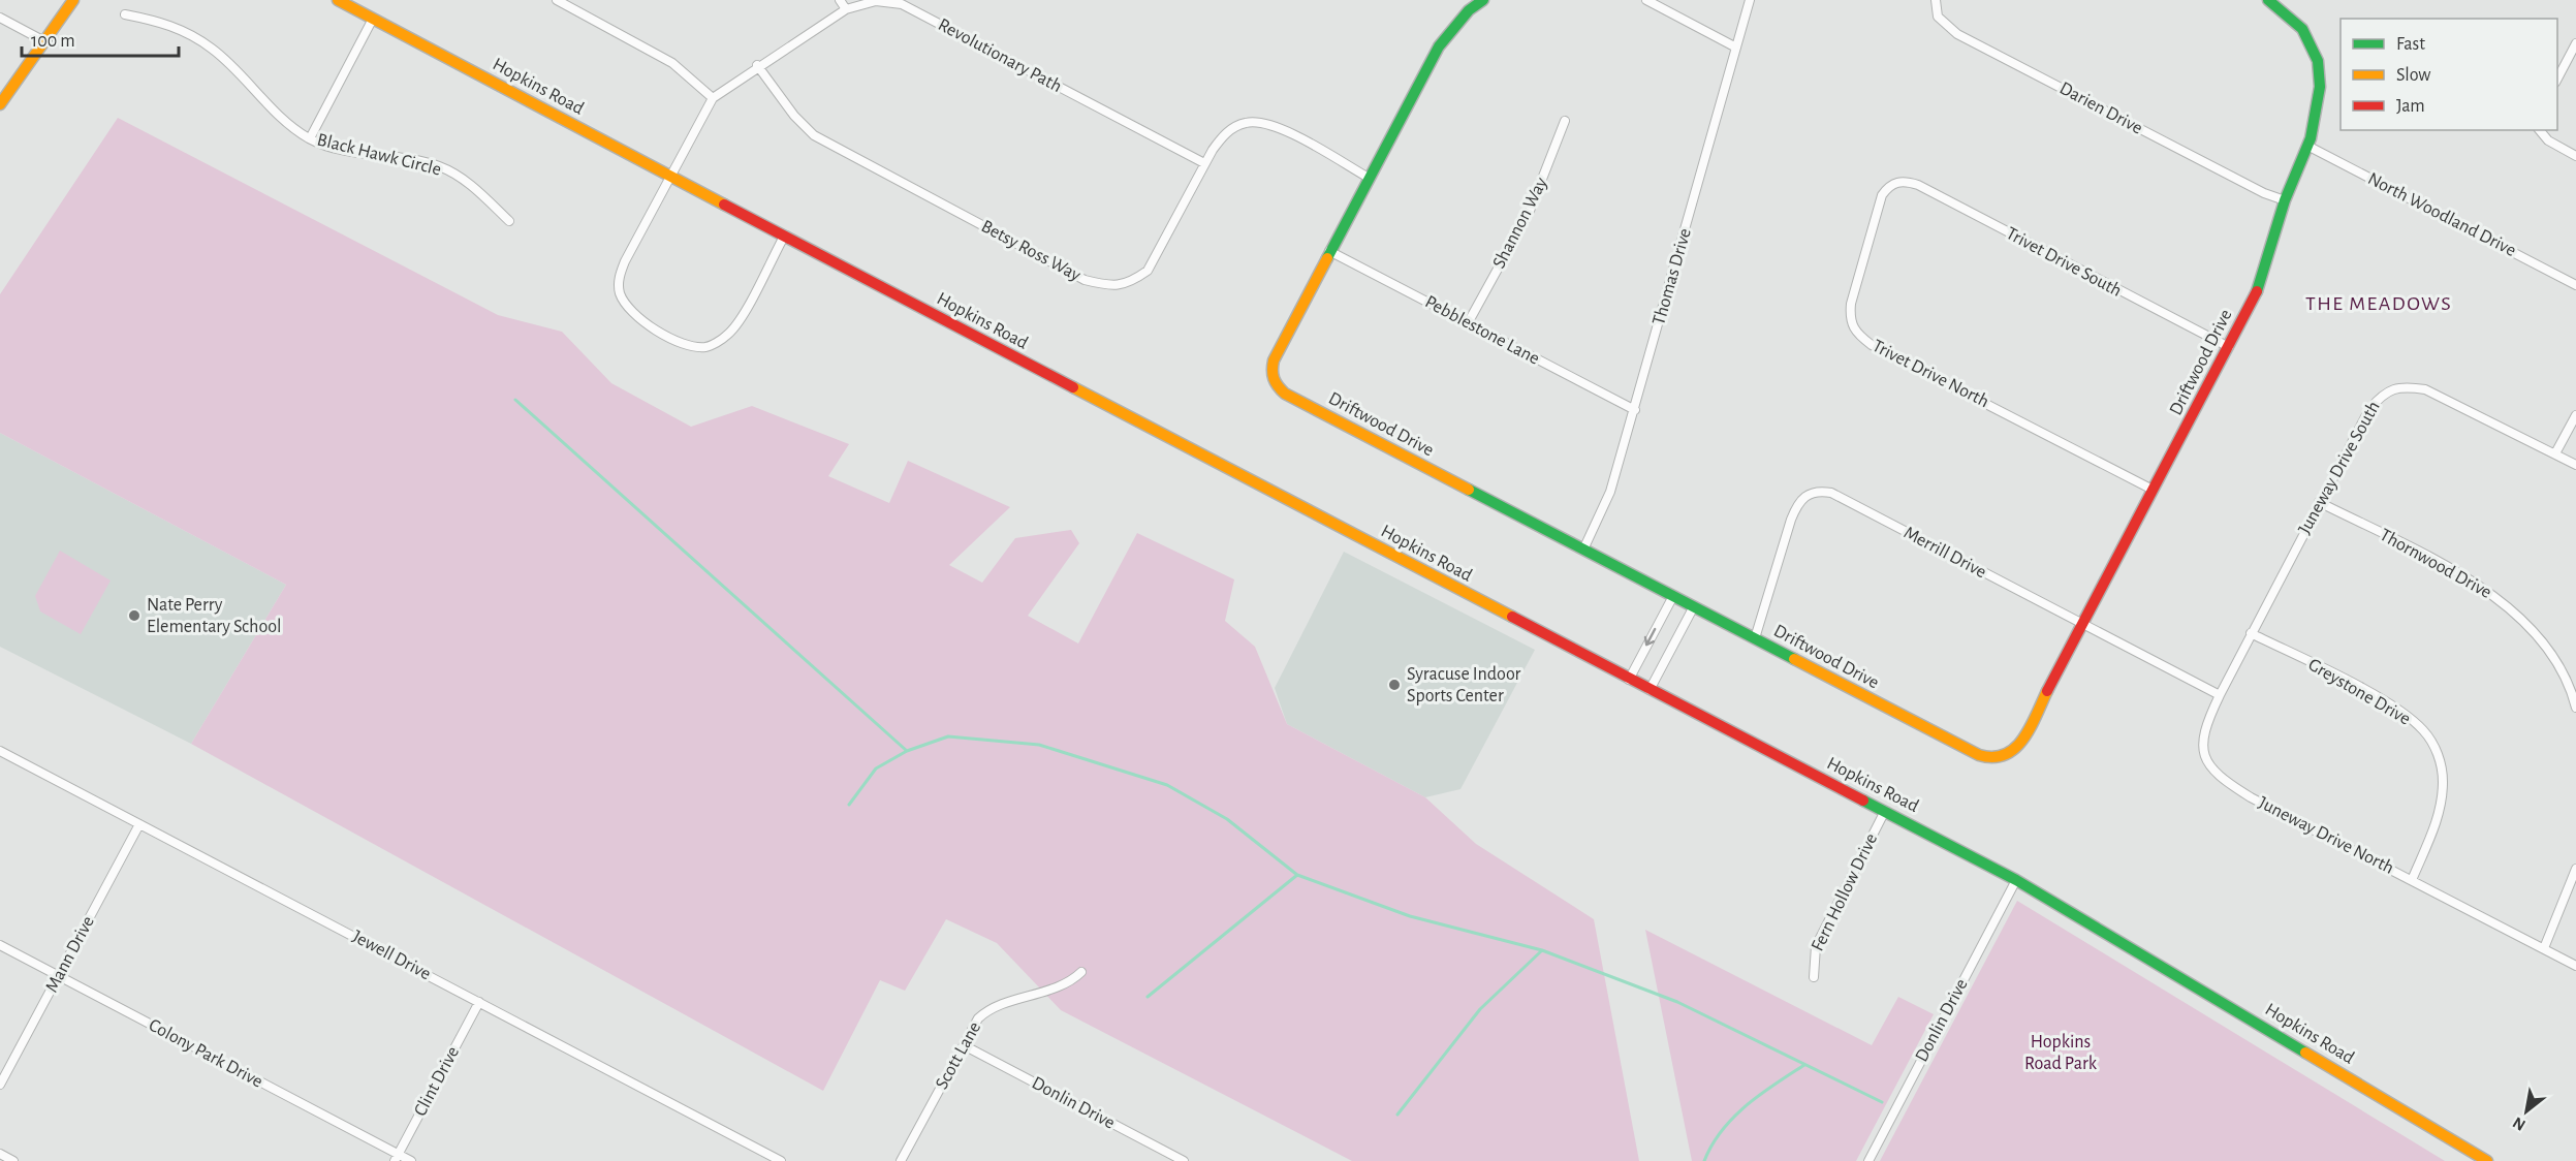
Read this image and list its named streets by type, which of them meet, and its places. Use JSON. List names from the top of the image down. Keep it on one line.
{"streets":{"street":["Revolutionary Path","Hopkins Road","Darien Drive","Black Hawk Circle","North Woodland Drive","Shannon Way","Betsy Ross Way","Trivet Drive South","Thomas Drive","Pebblestone Lane","Driftwood Drive","Trivet Drive North","Juneway Drive South","Merrill Drive","Thornwood Drive","Greystone Drive","Juneway Drive North","Fern Hollow Drive","Mann Drive","Jewell Drive","Donlin Drive","Colony Park Drive","Scott Lane","Clint Drive"]},"crossings":[["Revolutionary Path","Hopkins Road"],["Revolutionary Path","Betsy Ross Way"],["Hopkins Road","Fern Hollow Drive"],["Hopkins Road","Donlin Drive"],["Darien Drive","Driftwood Drive"],["North Woodland Drive","Driftwood Drive"],["Shannon Way","Pebblestone Lane"],["Betsy Ross Way","Driftwood Drive"],["Trivet Drive South","Driftwood Drive"],["Trivet Drive South","Trivet Drive North"],["Thomas Drive","Pebblestone Lane"],["Thomas Drive","Driftwood Drive"],["Pebblestone Lane","Driftwood Drive"],["Driftwood Drive","Trivet Drive North"],["Driftwood Drive","Merrill Drive"],["Juneway Drive South","Thornwood Drive"],["Juneway Drive South","Greystone Drive"],["Juneway Drive South","Juneway Drive North"],["Merrill Drive","Juneway Drive North"],["Greystone Drive","Juneway Drive North"],["Mann Drive","Jewell Drive"],["Mann Drive","Colony Park Drive"],["Jewell Drive","Clint Drive"],["Donlin Drive","Scott Lane"],["Colony Park Drive","Clint Drive"]],"districts":["THE MEADOWS"],"parks":["Hopkins Road Park"],"places":["Nate Perry Elementary School","Syracuse Indoor Sports Center"],"legend":["Fast","Slow","Jam"],"scale_bar":"100 m","north":"bottom left"}
